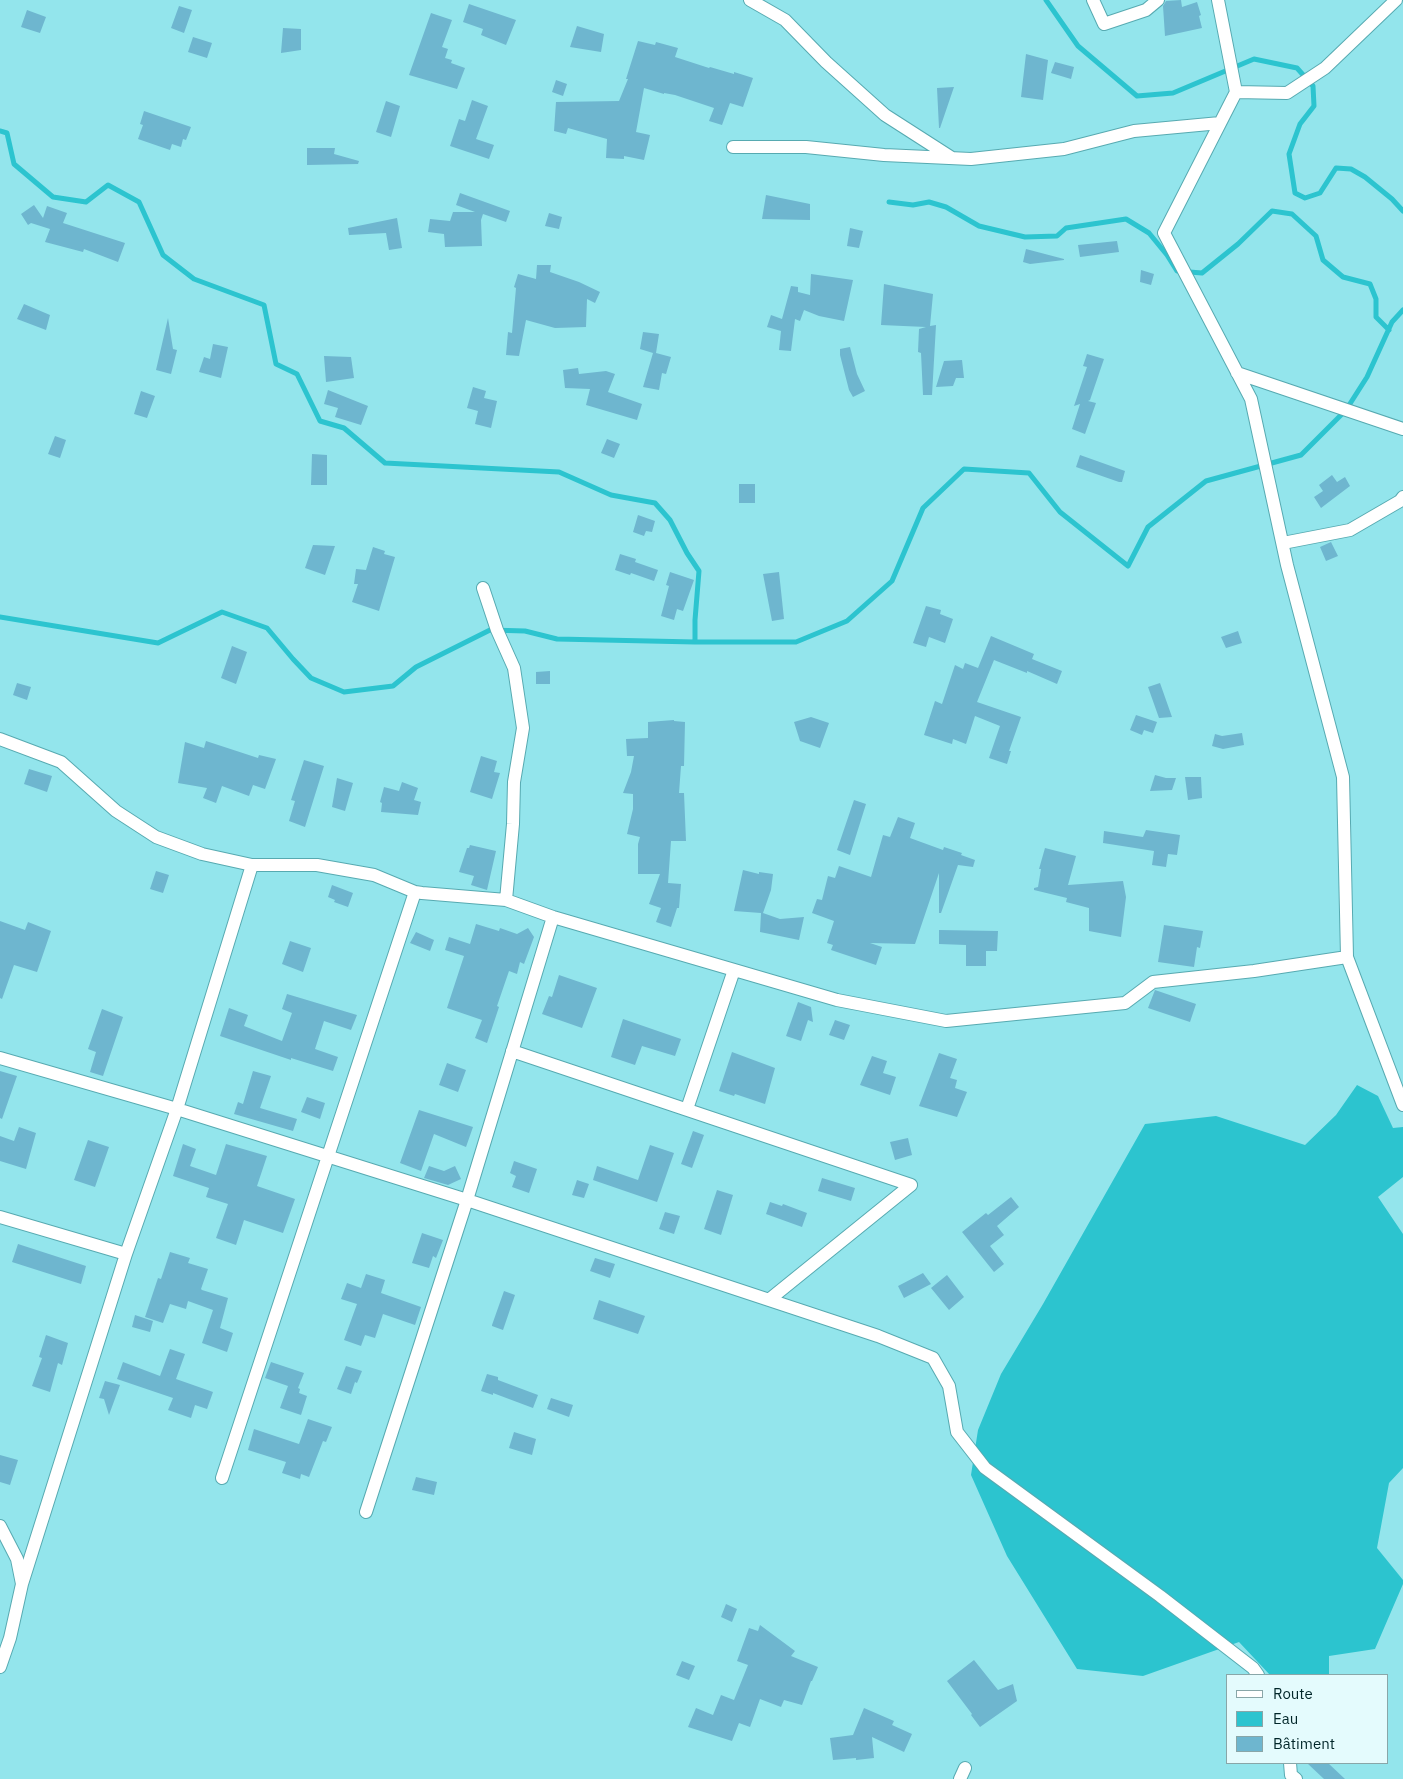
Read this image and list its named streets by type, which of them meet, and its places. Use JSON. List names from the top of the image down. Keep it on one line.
{"legend":["Route","Eau","Bâtiment"]}
